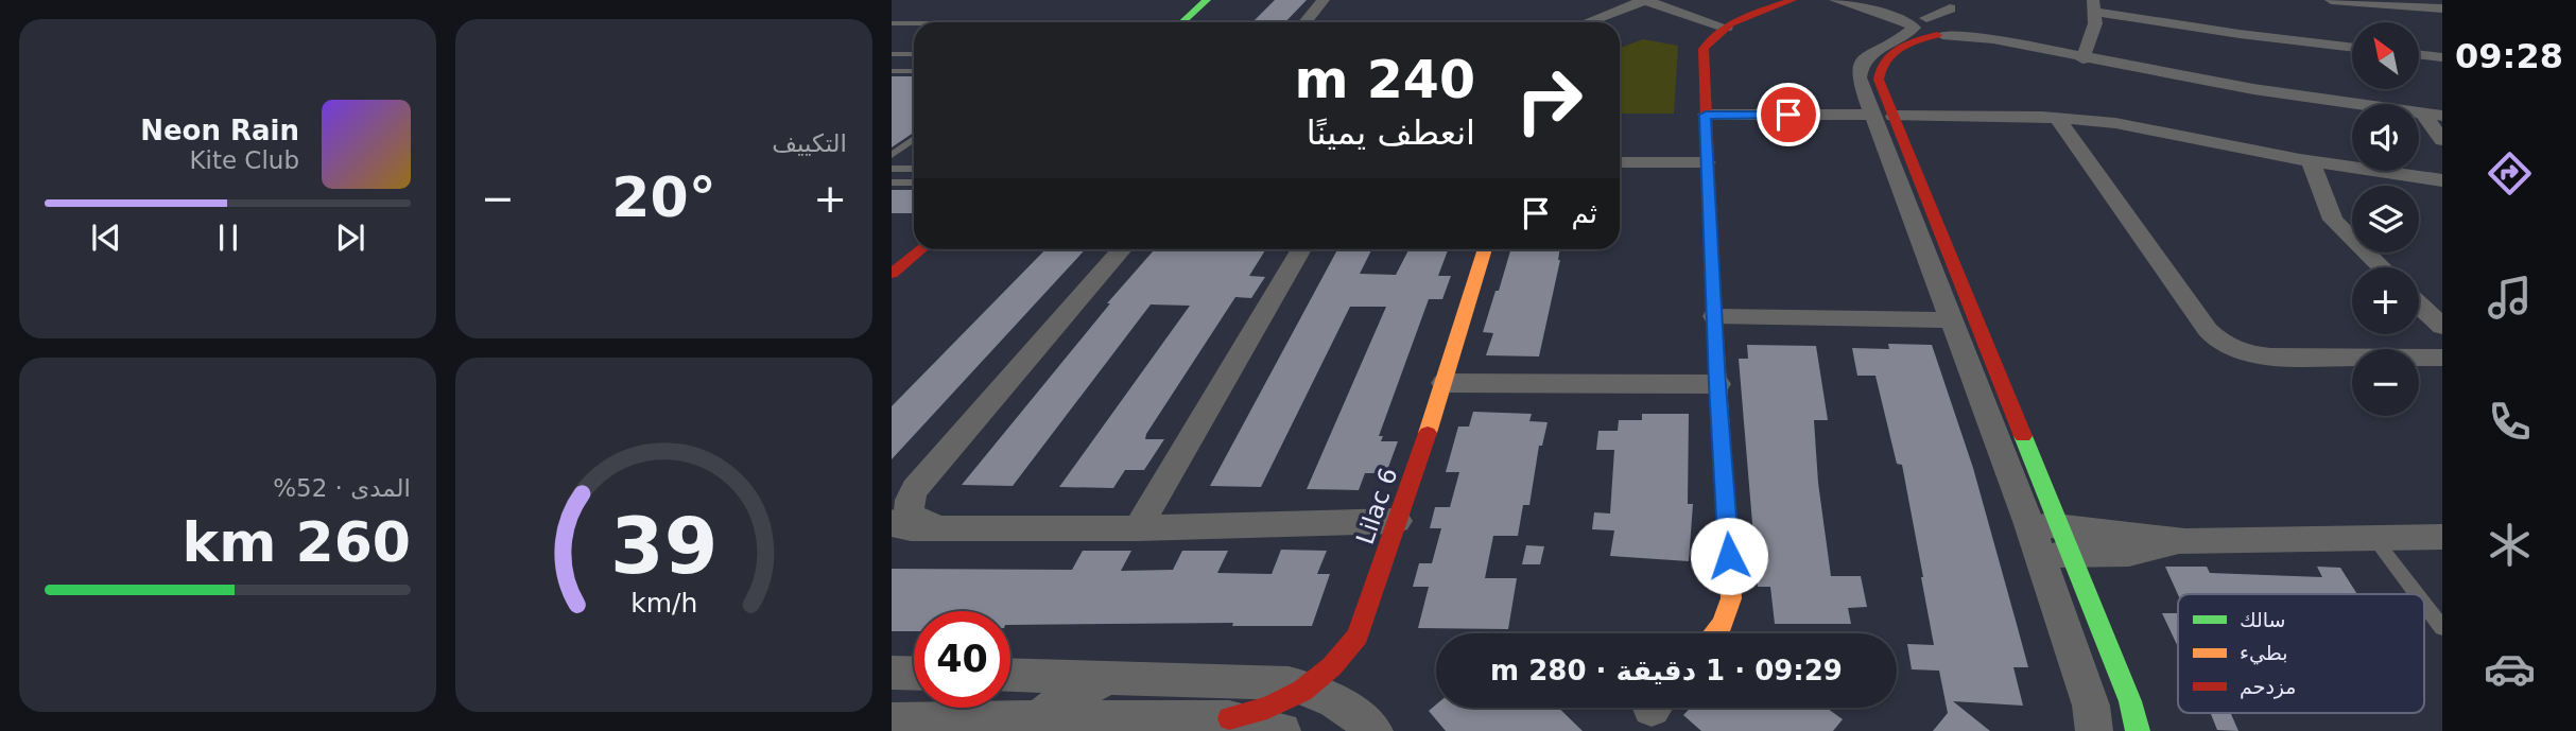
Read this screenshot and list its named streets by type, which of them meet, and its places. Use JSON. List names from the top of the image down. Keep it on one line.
{"streets":{"street":["Lilac 6"]},"legend":["سالك","بطيء","مزدحم"],"north":"top left","page":{"tabs":"09:28","tile":["التكييف",["المدى · 52%","260 km"]],"map_buttons":["+","−"],"turn":["240 m","انعطف يمينًا"],"song":["Neon Rain","Kite Club"],"heat":["−","20°","+"],"then":"ثم","limit":"40","trip":"09:29 · 1 دقيقة · 280 m","gauge":["39","km/h"]}}
